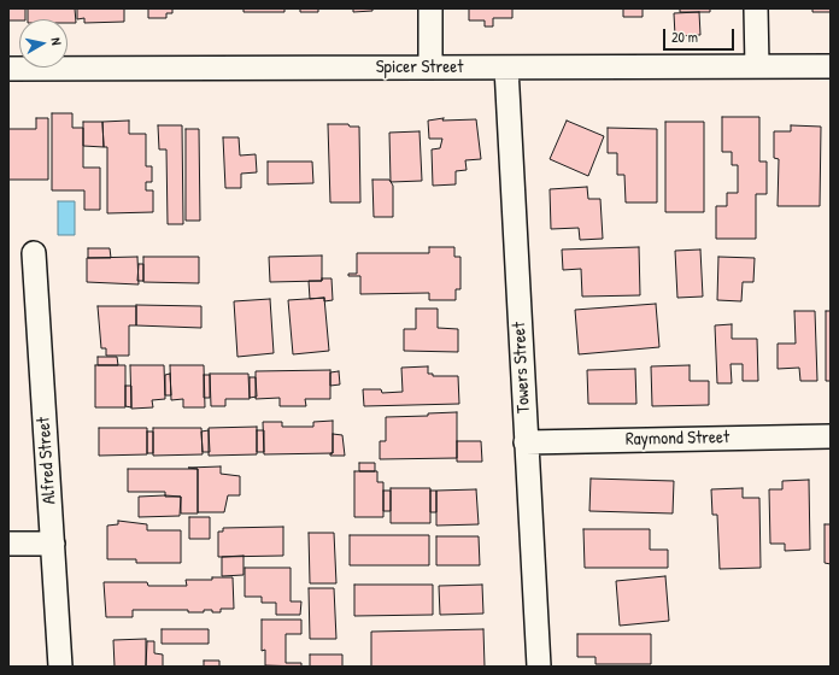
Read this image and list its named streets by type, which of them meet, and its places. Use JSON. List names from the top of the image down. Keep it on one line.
{"streets":{"street":["Spicer Street","Towers Street","Raymond Street","Alfred Street"]},"crossings":[["Spicer Street","Towers Street"],["Towers Street","Raymond Street"]],"scale_bar":"20 m","north":"right"}
